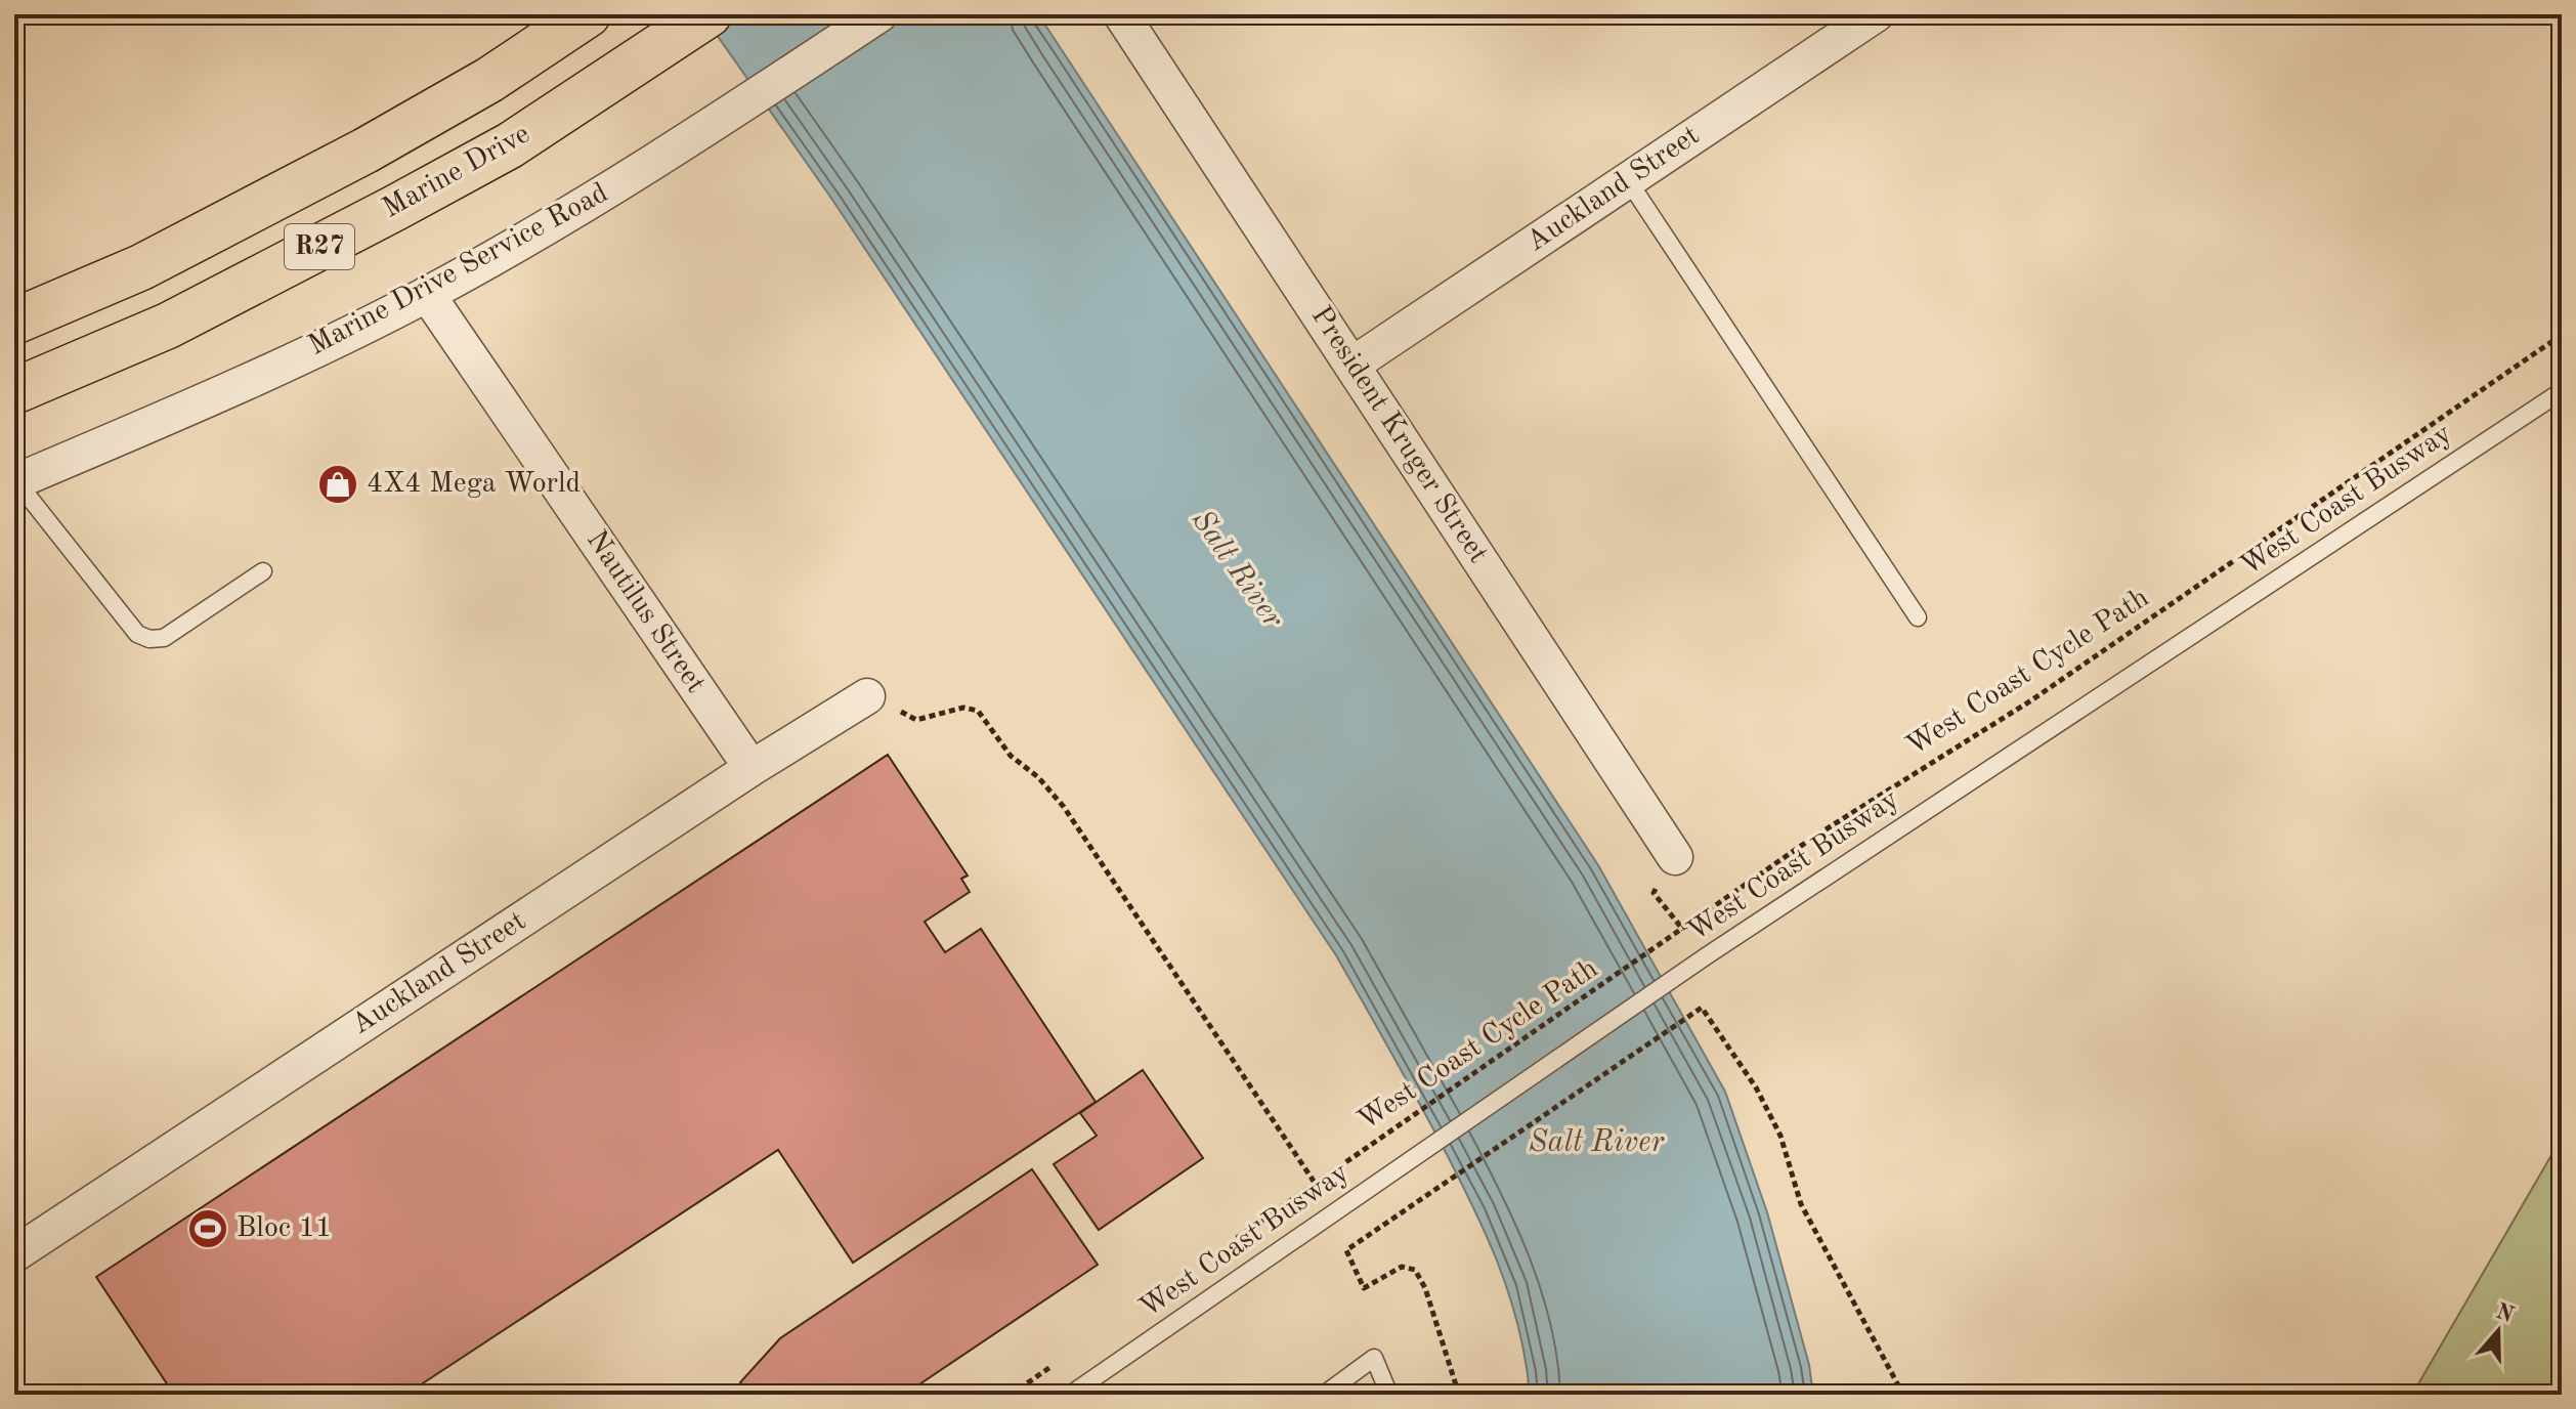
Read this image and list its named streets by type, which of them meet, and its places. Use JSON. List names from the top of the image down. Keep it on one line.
{"streets":{"main road":["Marine Drive","R27"],"street":["Auckland Street","Marine Drive Service Road","President Kruger Street","Nautilus Street"],"lane":["West Coast Busway"],"path":["West Coast Cycle Path"]},"crossings":[["Auckland Street","President Kruger Street"],["Auckland Street","Nautilus Street"],["Auckland Street","West Coast Cycle Path"],["Marine Drive Service Road","Nautilus Street"]],"water":["Salt River"],"places":{"shop":["4X4 Mega World"],"sports":["Bloc 11"]},"north":"top"}
